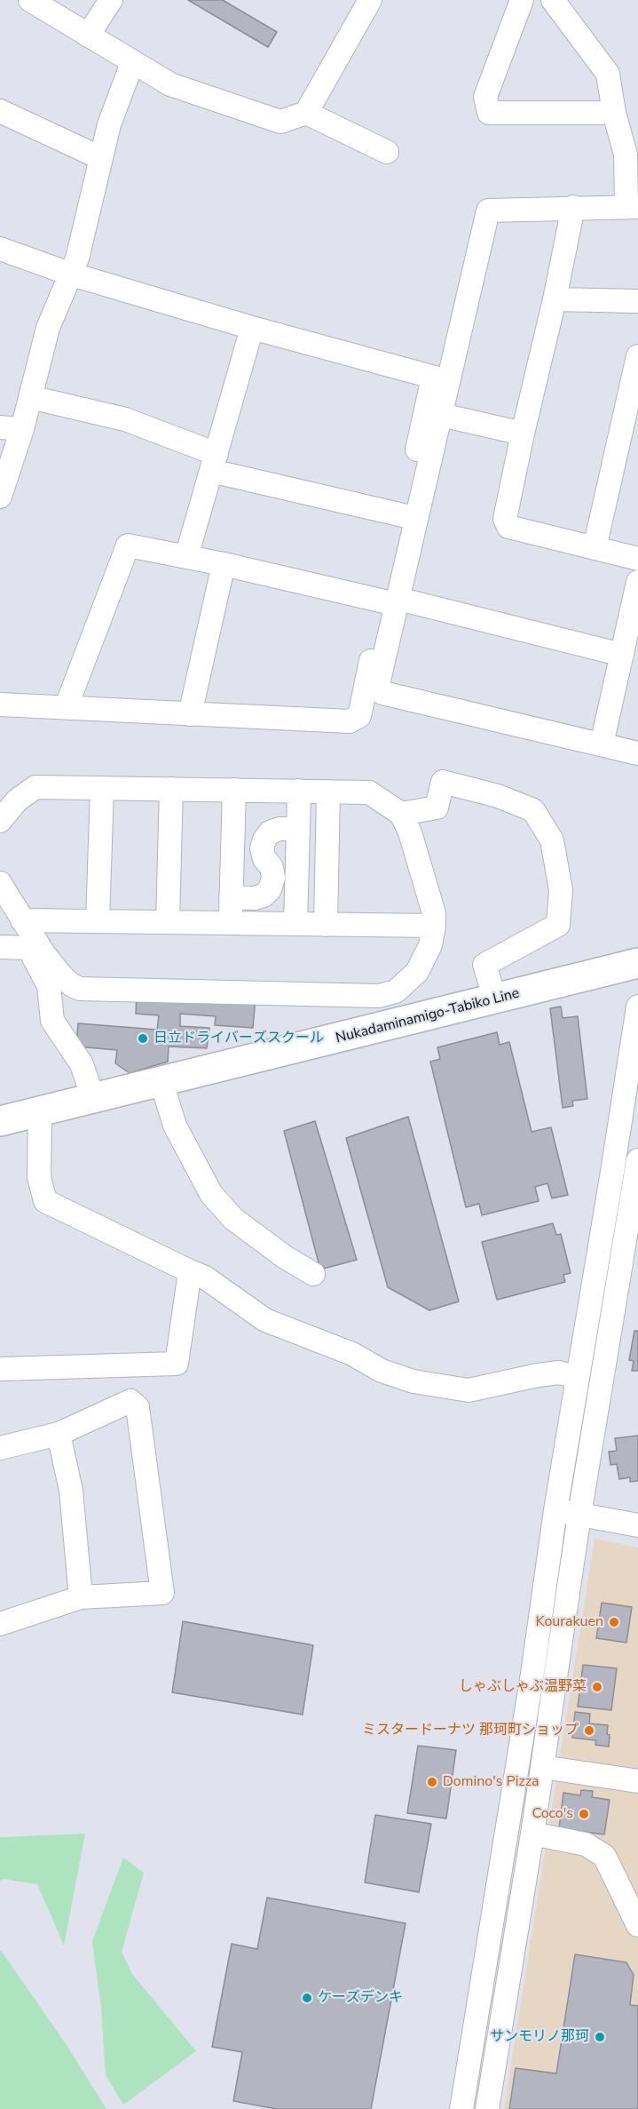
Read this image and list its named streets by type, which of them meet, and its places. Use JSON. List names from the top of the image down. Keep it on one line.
{"streets":{"main road":["Nukadaminamigo-Tabiko Line"]},"places":["日立ドライバーズスクール","Kourakuen","しゃぶしゃぶ温野菜","ミスタードーナツ 那珂町ショップ","Domino's Pizza","Coco's","ケーズデンキ","サンモリノ那珂"]}
